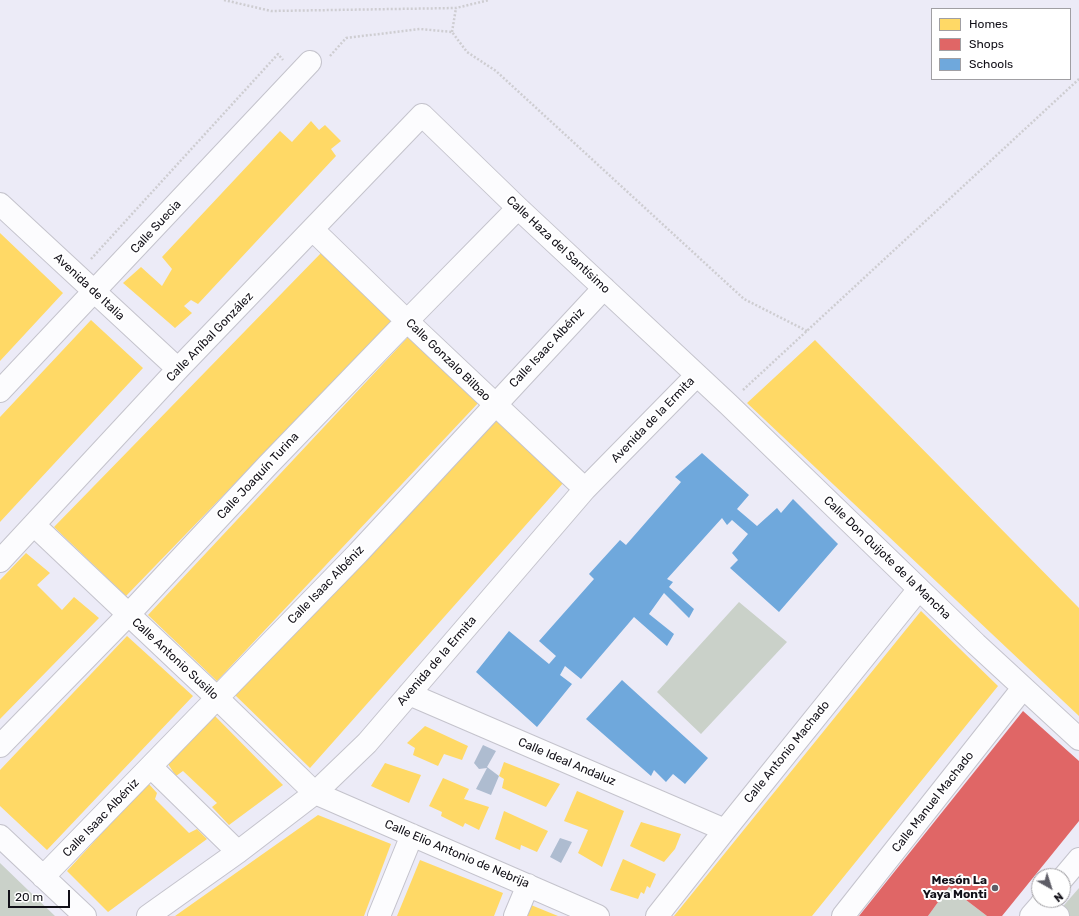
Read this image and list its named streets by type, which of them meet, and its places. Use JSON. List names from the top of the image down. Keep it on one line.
{"streets":{"street":["Calle Suecia","Calle Haza del Santísimo","Avenida de Italia","Calle Aníbal González","Calle Isaac Albéniz","Calle Gonzalo Bilbao","Avenida de la Ermita","Calle Joaquín Turina","Calle Don Quijote de la Mancha","Calle Antonio Susillo","Calle Antonio Machado","Calle Ideal Andaluz","Calle Manuel Machado","Calle Elio Antonio de Nebrija"]},"crossings":[["Calle Suecia","Avenida de Italia"],["Calle Haza del Santísimo","Calle Aníbal González"],["Calle Haza del Santísimo","Calle Isaac Albéniz"],["Calle Haza del Santísimo","Avenida de la Ermita"],["Calle Haza del Santísimo","Calle Joaquín Turina"],["Calle Haza del Santísimo","Calle Don Quijote de la Mancha"],["Avenida de Italia","Calle Aníbal González"],["Calle Aníbal González","Calle Gonzalo Bilbao"],["Calle Aníbal González","Calle Antonio Susillo"],["Calle Isaac Albéniz","Calle Gonzalo Bilbao"],["Calle Isaac Albéniz","Calle Antonio Susillo"],["Calle Gonzalo Bilbao","Avenida de la Ermita"],["Calle Gonzalo Bilbao","Calle Joaquín Turina"],["Avenida de la Ermita","Calle Don Quijote de la Mancha"],["Avenida de la Ermita","Calle Antonio Susillo"],["Avenida de la Ermita","Calle Ideal Andaluz"],["Avenida de la Ermita","Calle Elio Antonio de Nebrija"],["Calle Joaquín Turina","Calle Antonio Susillo"],["Calle Don Quijote de la Mancha","Calle Antonio Machado"],["Calle Don Quijote de la Mancha","Calle Manuel Machado"],["Calle Antonio Susillo","Calle Elio Antonio de Nebrija"],["Calle Antonio Machado","Calle Ideal Andaluz"]],"places":["Mesón La Yaya Monti"],"legend":["Homes","Shops","Schools"],"scale_bar":"20 m","north":"bottom right"}
